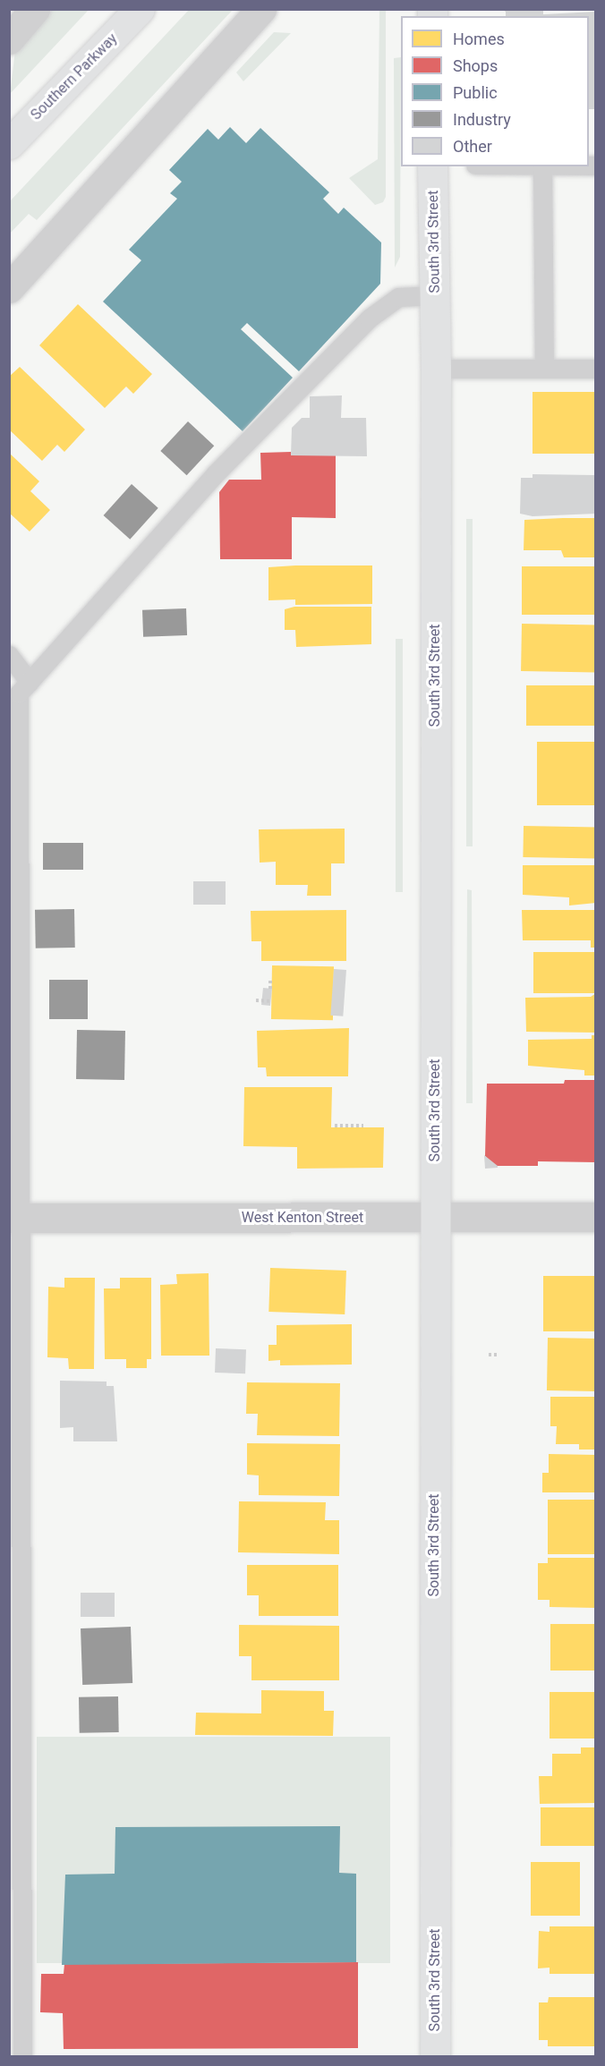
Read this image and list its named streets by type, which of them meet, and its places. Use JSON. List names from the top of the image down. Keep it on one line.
{"streets":{"main road":["Southern Parkway","South 3rd Street"],"street":["West Kenton Street"]},"crossings":[["South 3rd Street","West Kenton Street"]],"legend":["Homes","Shops","Public","Industry","Other"]}
